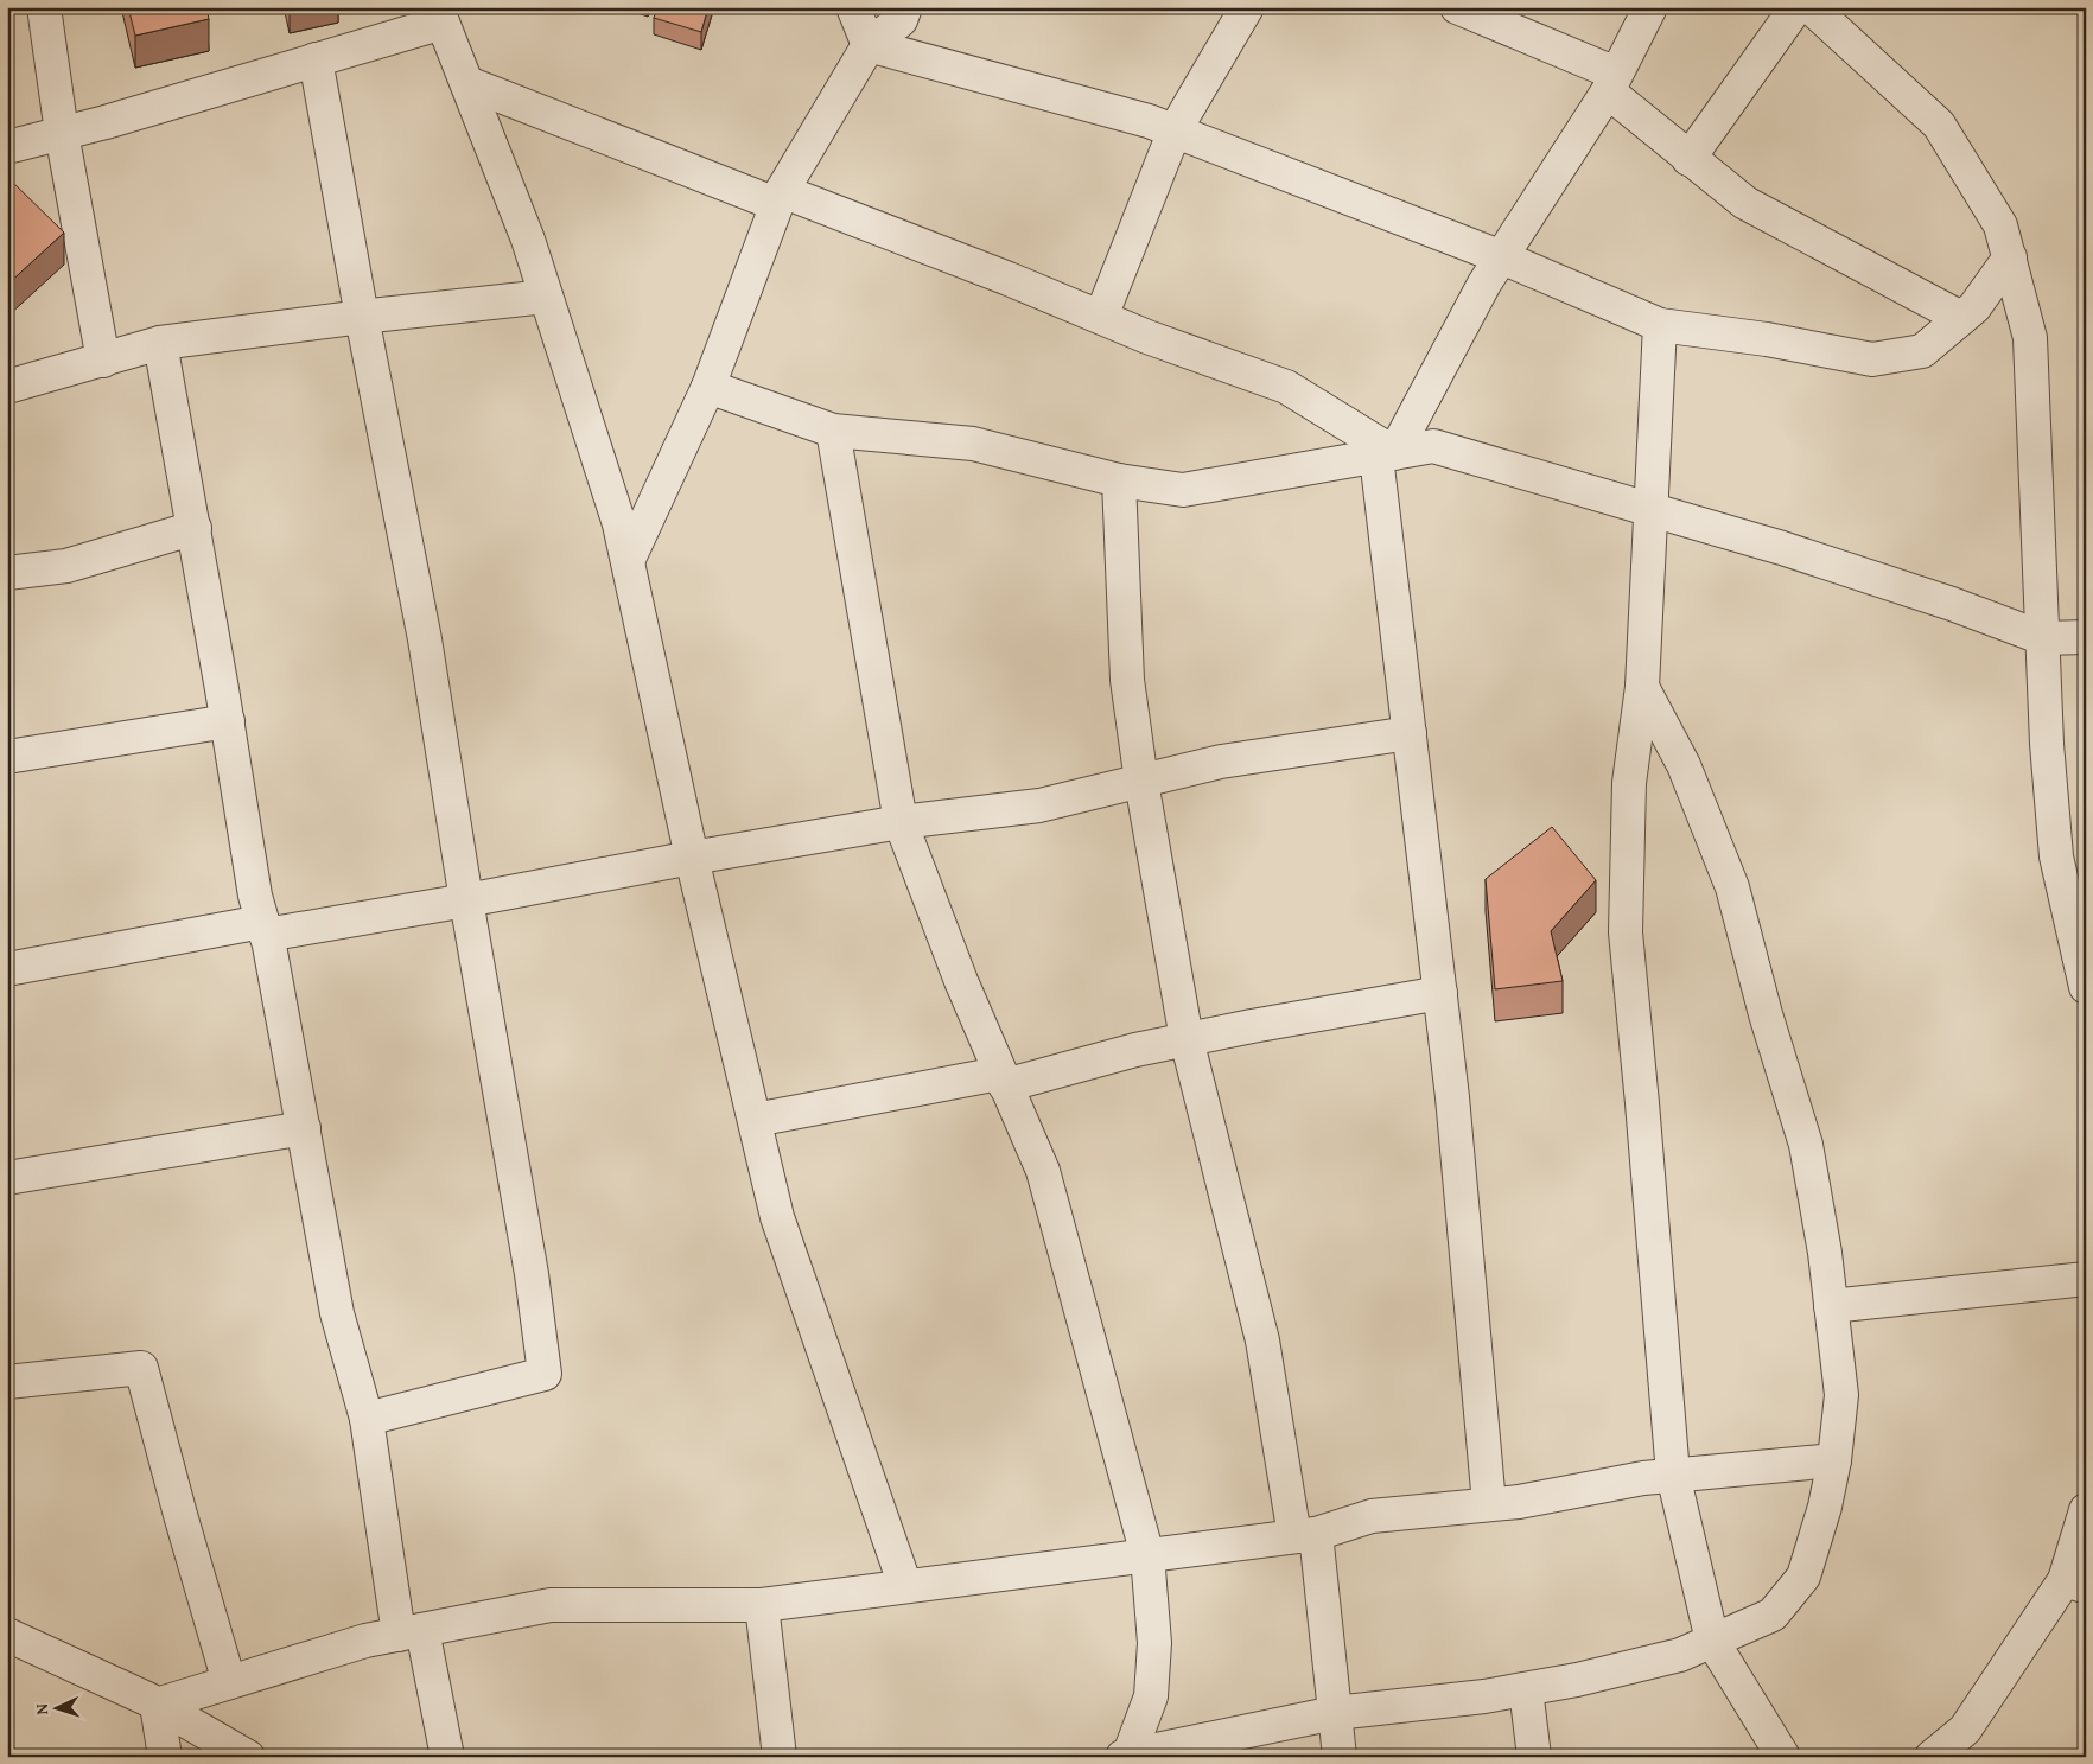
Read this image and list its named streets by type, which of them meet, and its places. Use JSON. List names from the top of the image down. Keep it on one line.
{"north":"left"}
